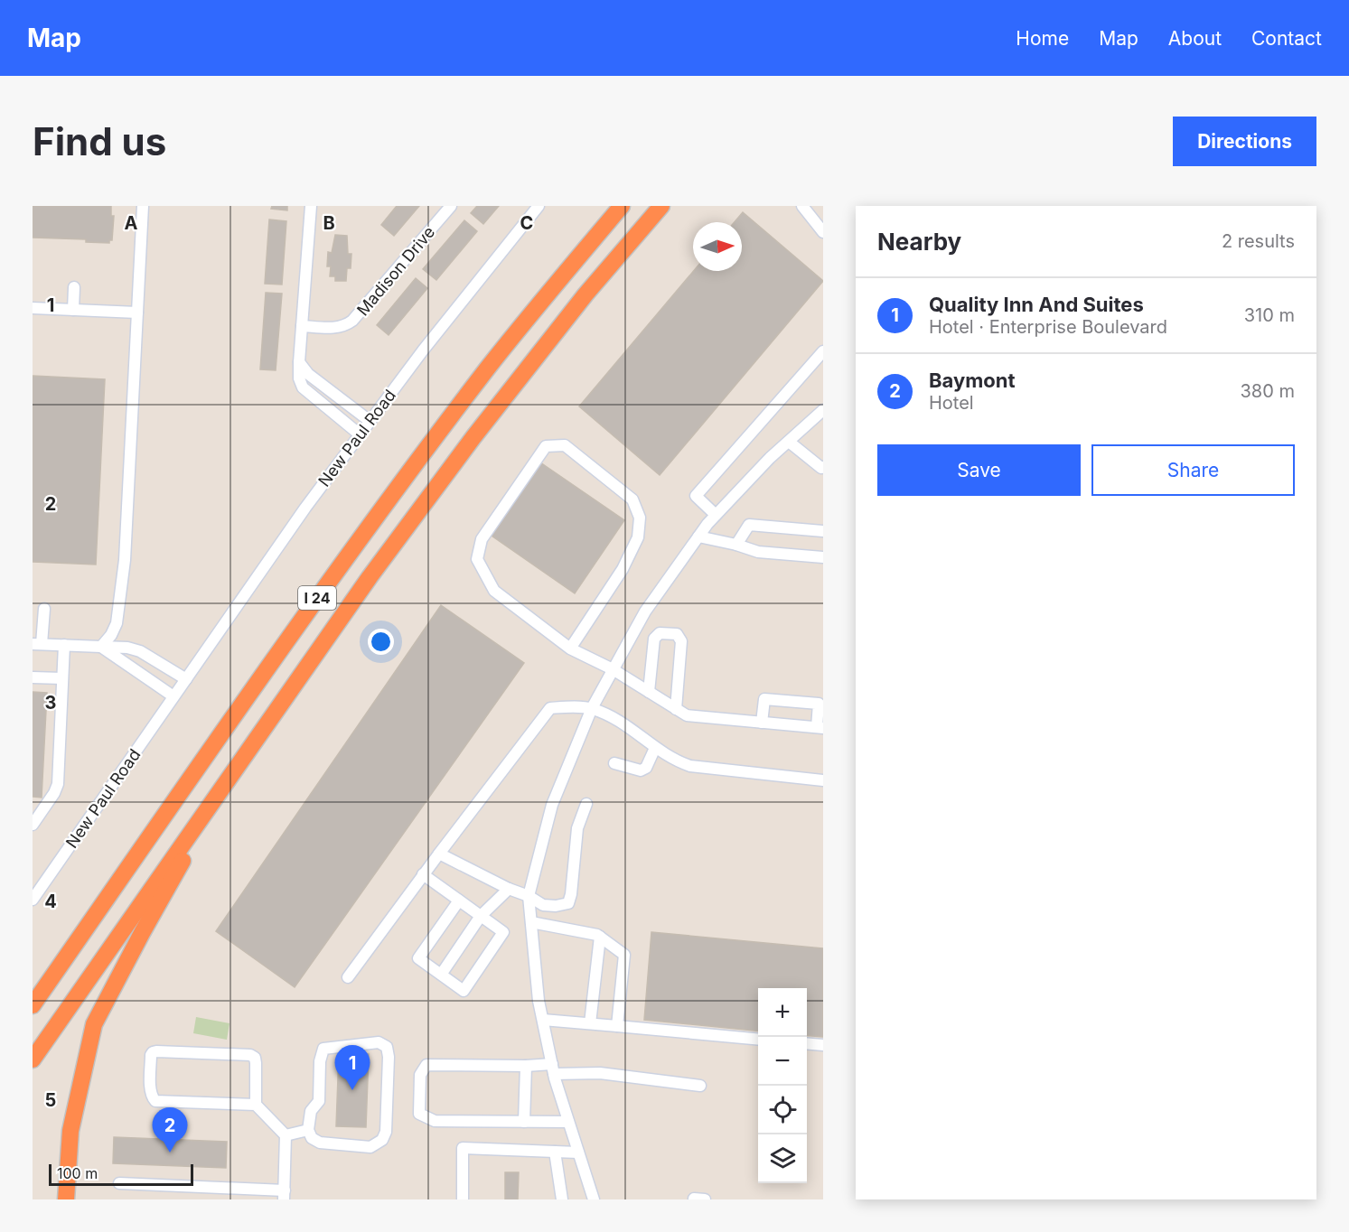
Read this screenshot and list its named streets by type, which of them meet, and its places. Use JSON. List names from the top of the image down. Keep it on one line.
{"streets":{"highway":["I 24"],"street":["Madison Drive","New Paul Road"]},"scale_bar":"100 m","north":"right","page":{"header":"Map","nav":["Home","Map","About","Contact"],"buttons":["Directions",["Save","Share"]],"title":"Find us","heading":["Nearby","2 results"],"list":[{"mark":"1","name":"Quality Inn And Suites","note":"Hotel · Enterprise Boulevard","value":"310 m"},{"mark":"2","name":"Baymont","note":"Hotel","value":"380 m"}],"map_buttons":["+","−"],"pins":["1","2"],"scale":"100 m"},"grid":{"columns":["A","B","C"],"rows":["1","2","3","4","5"]}}
